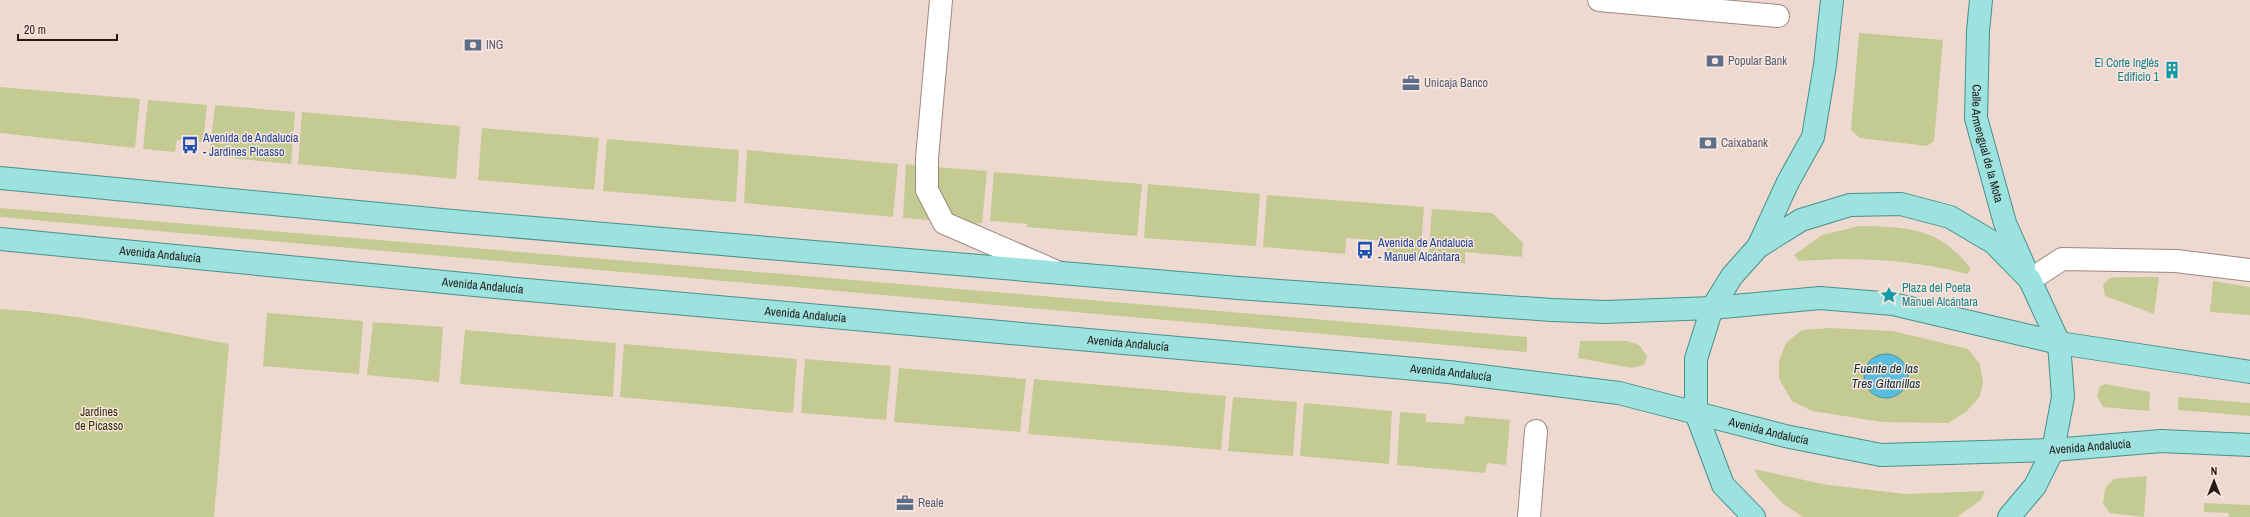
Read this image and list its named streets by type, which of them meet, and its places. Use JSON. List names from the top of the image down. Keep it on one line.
{"streets":{"main road":["Calle Armengual de la Mota","Avenida Andalucía"]},"water":["Fuente de las Tres Gitanillas"],"parks":["Jardines de Picasso"],"places":{"bank":["ING","Popular Bank","Caixabank"],"building":["El Corte Inglés Edificio 1"],"office":["Unicaja Banco","Reale"],"bus stop":["Avenida de Andalucía - Jardines Picasso","Avenida de Andalucía - Manuel Alcántara"],"place":["Plaza del Poeta Manuel Alcántara"]},"scale_bar":"20 m","north":"top"}
